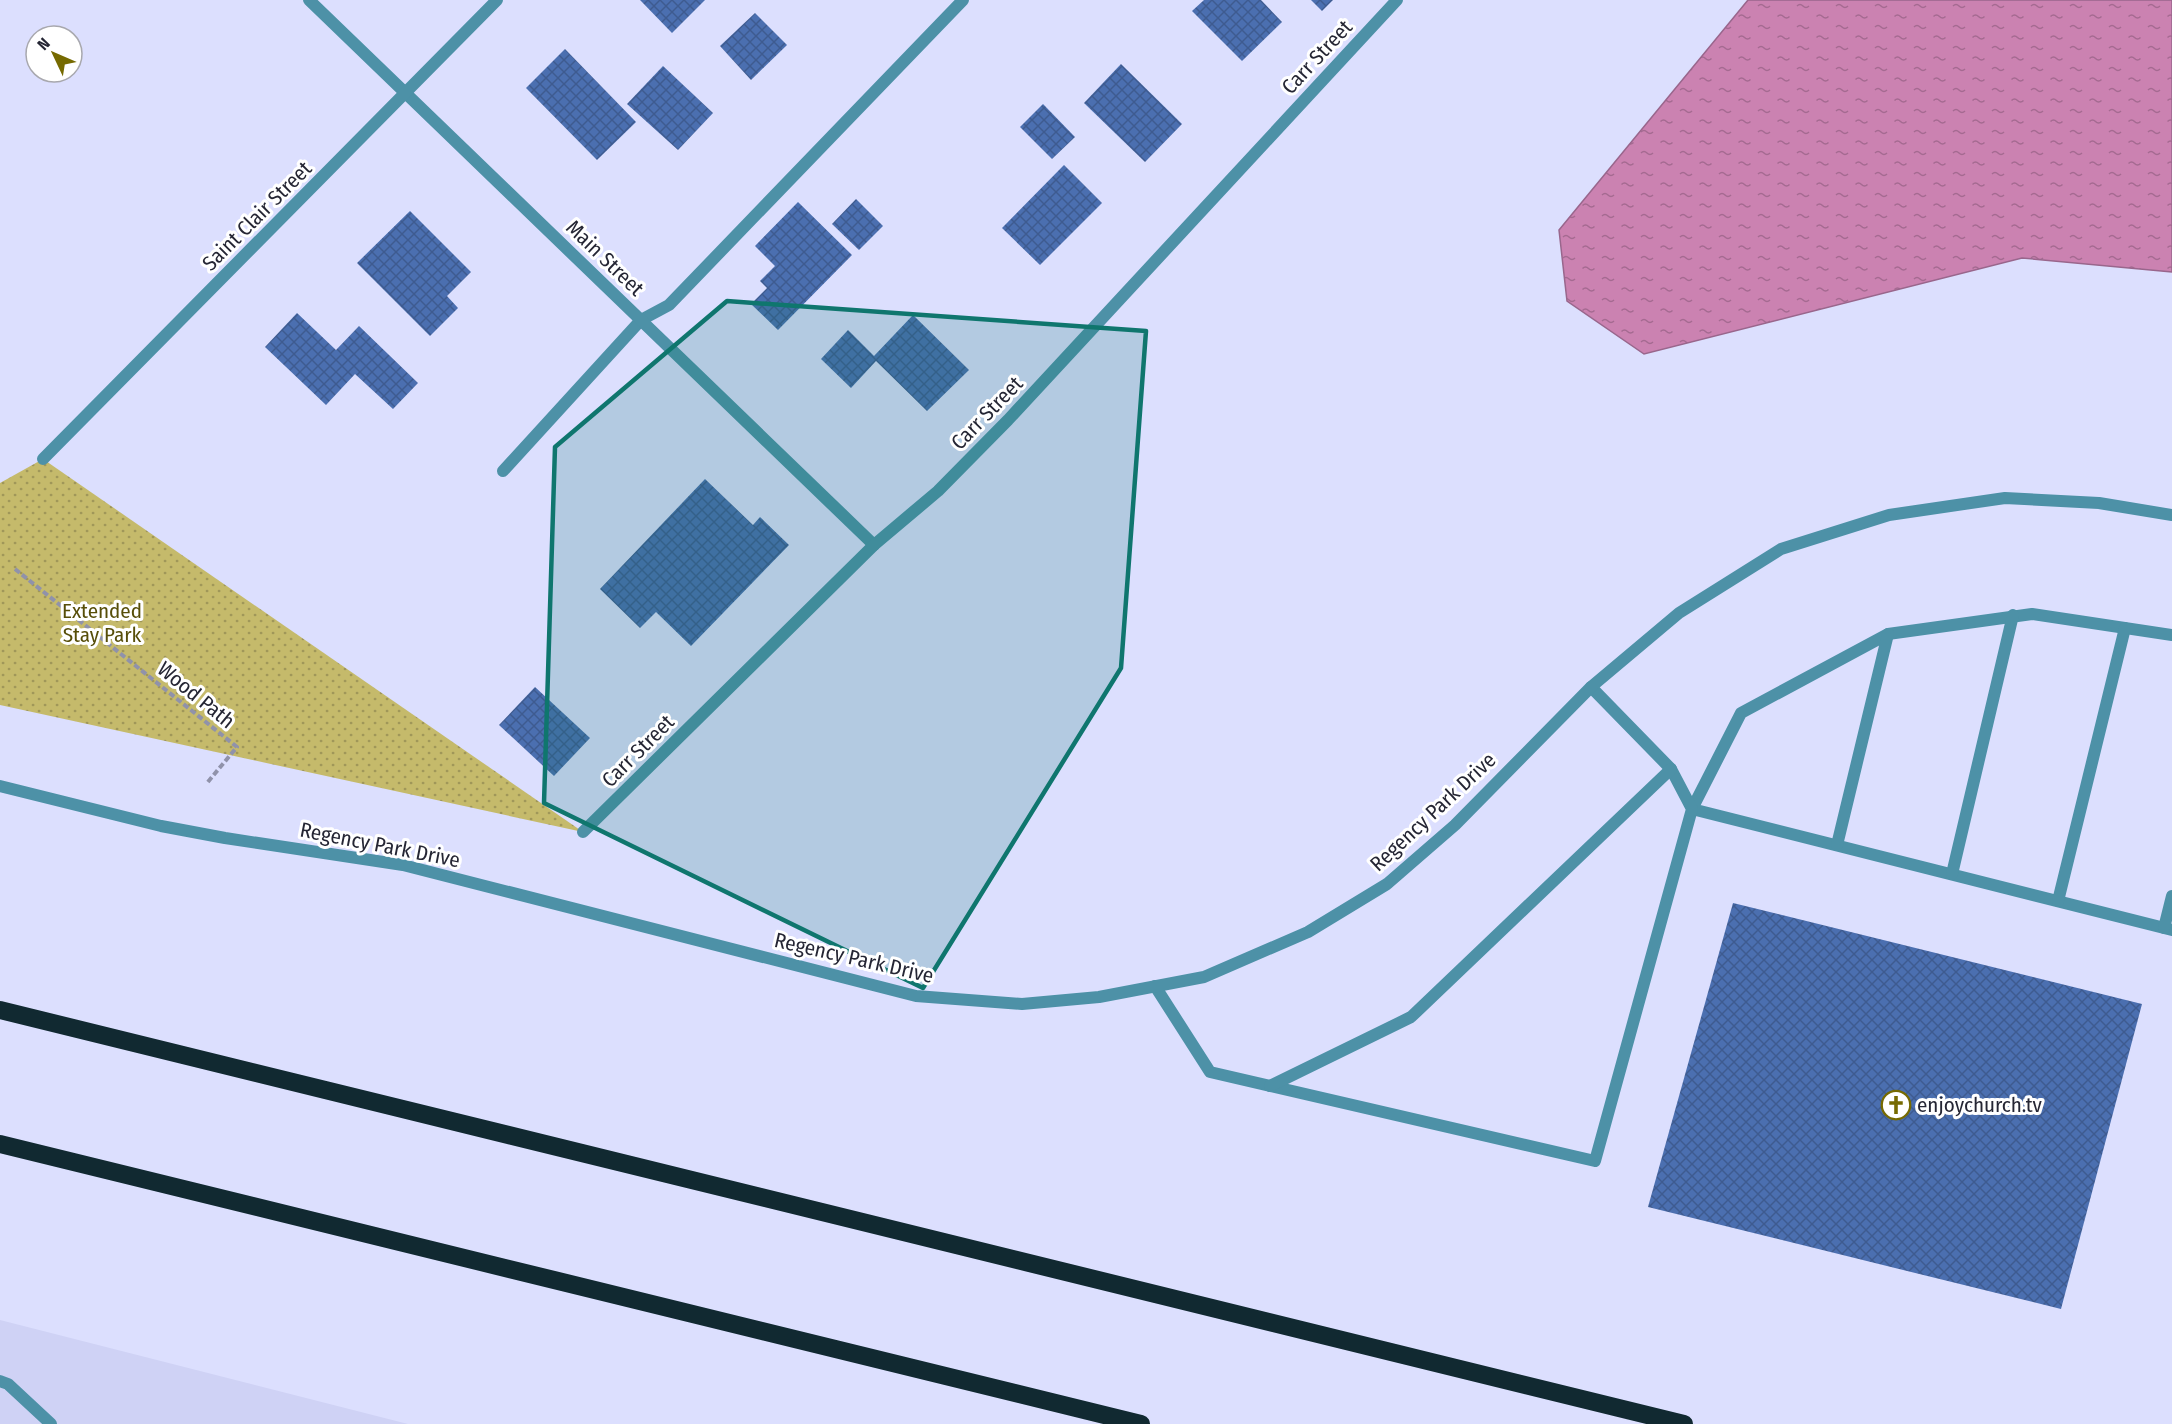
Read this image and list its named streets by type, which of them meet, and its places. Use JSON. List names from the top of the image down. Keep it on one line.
{"streets":{"street":["Carr Street","Saint Clair Street","Main Street","Regency Park Drive"],"path":["Wood Path"]},"crossings":[["Carr Street","Main Street"],["Saint Clair Street","Main Street"]],"parks":["Extended Stay Park"],"places":{"church":["enjoychurch.tv"]},"north":"top left"}
